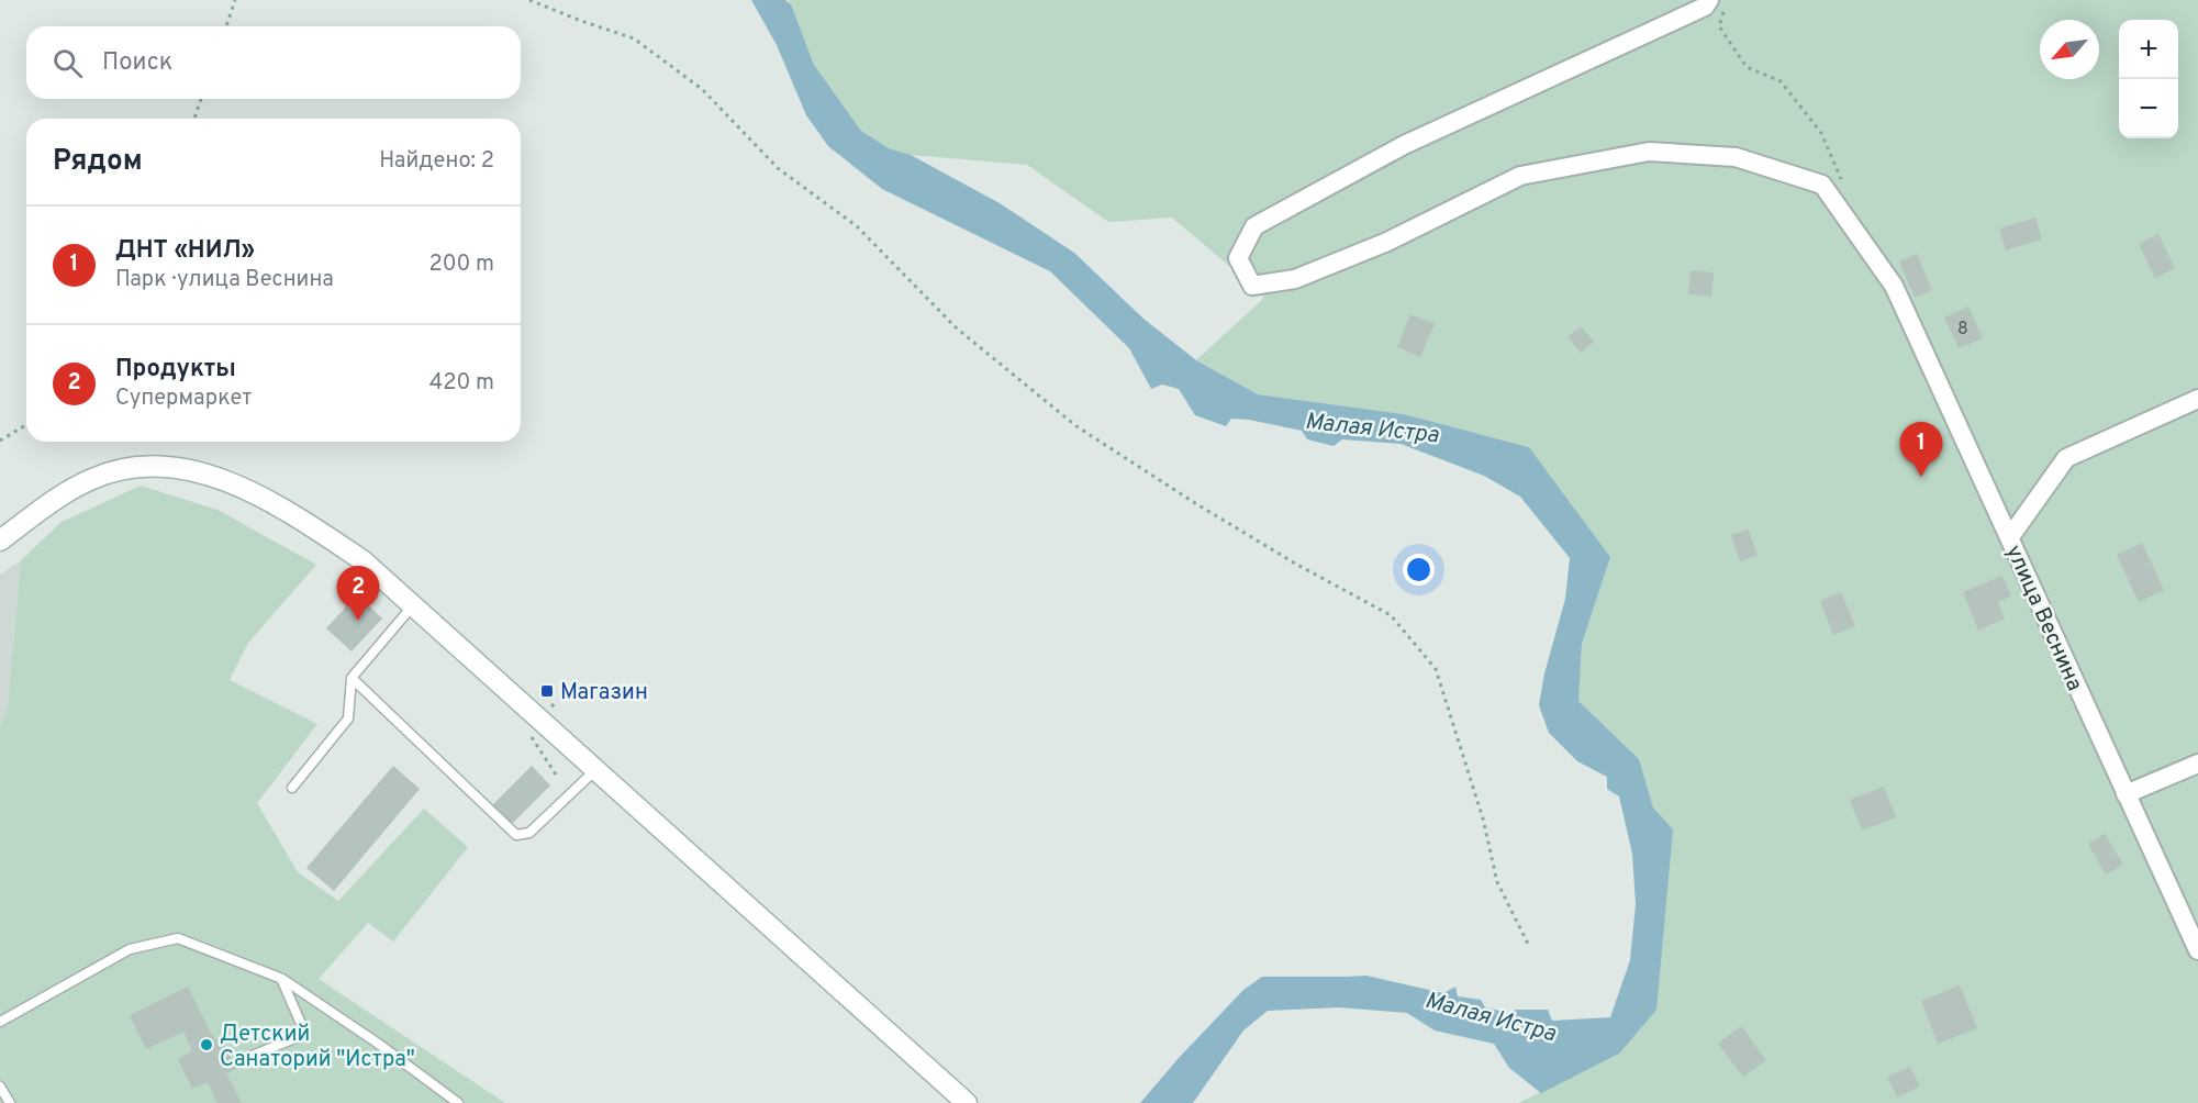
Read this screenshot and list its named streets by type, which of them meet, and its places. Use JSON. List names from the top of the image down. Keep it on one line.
{"streets":{"street":["улица Веснина"]},"water":["Малая Истра"],"places":{"transit":["Магазин"],"other":["Детский Санаторий \"Истра\""]},"house_numbers":["8"],"north":"bottom left","page":{"map_buttons":["+","−"],"search":"Поиск","heading":["Рядом","Найдено: 2"],"list":[{"mark":"1","name":"ДНТ «НИЛ»","note":"Парк · улица Веснина","value":"200 m"},{"mark":"2","name":"Продукты","note":"Супермаркет","value":"420 m"}],"pins":["1","2"]}}
